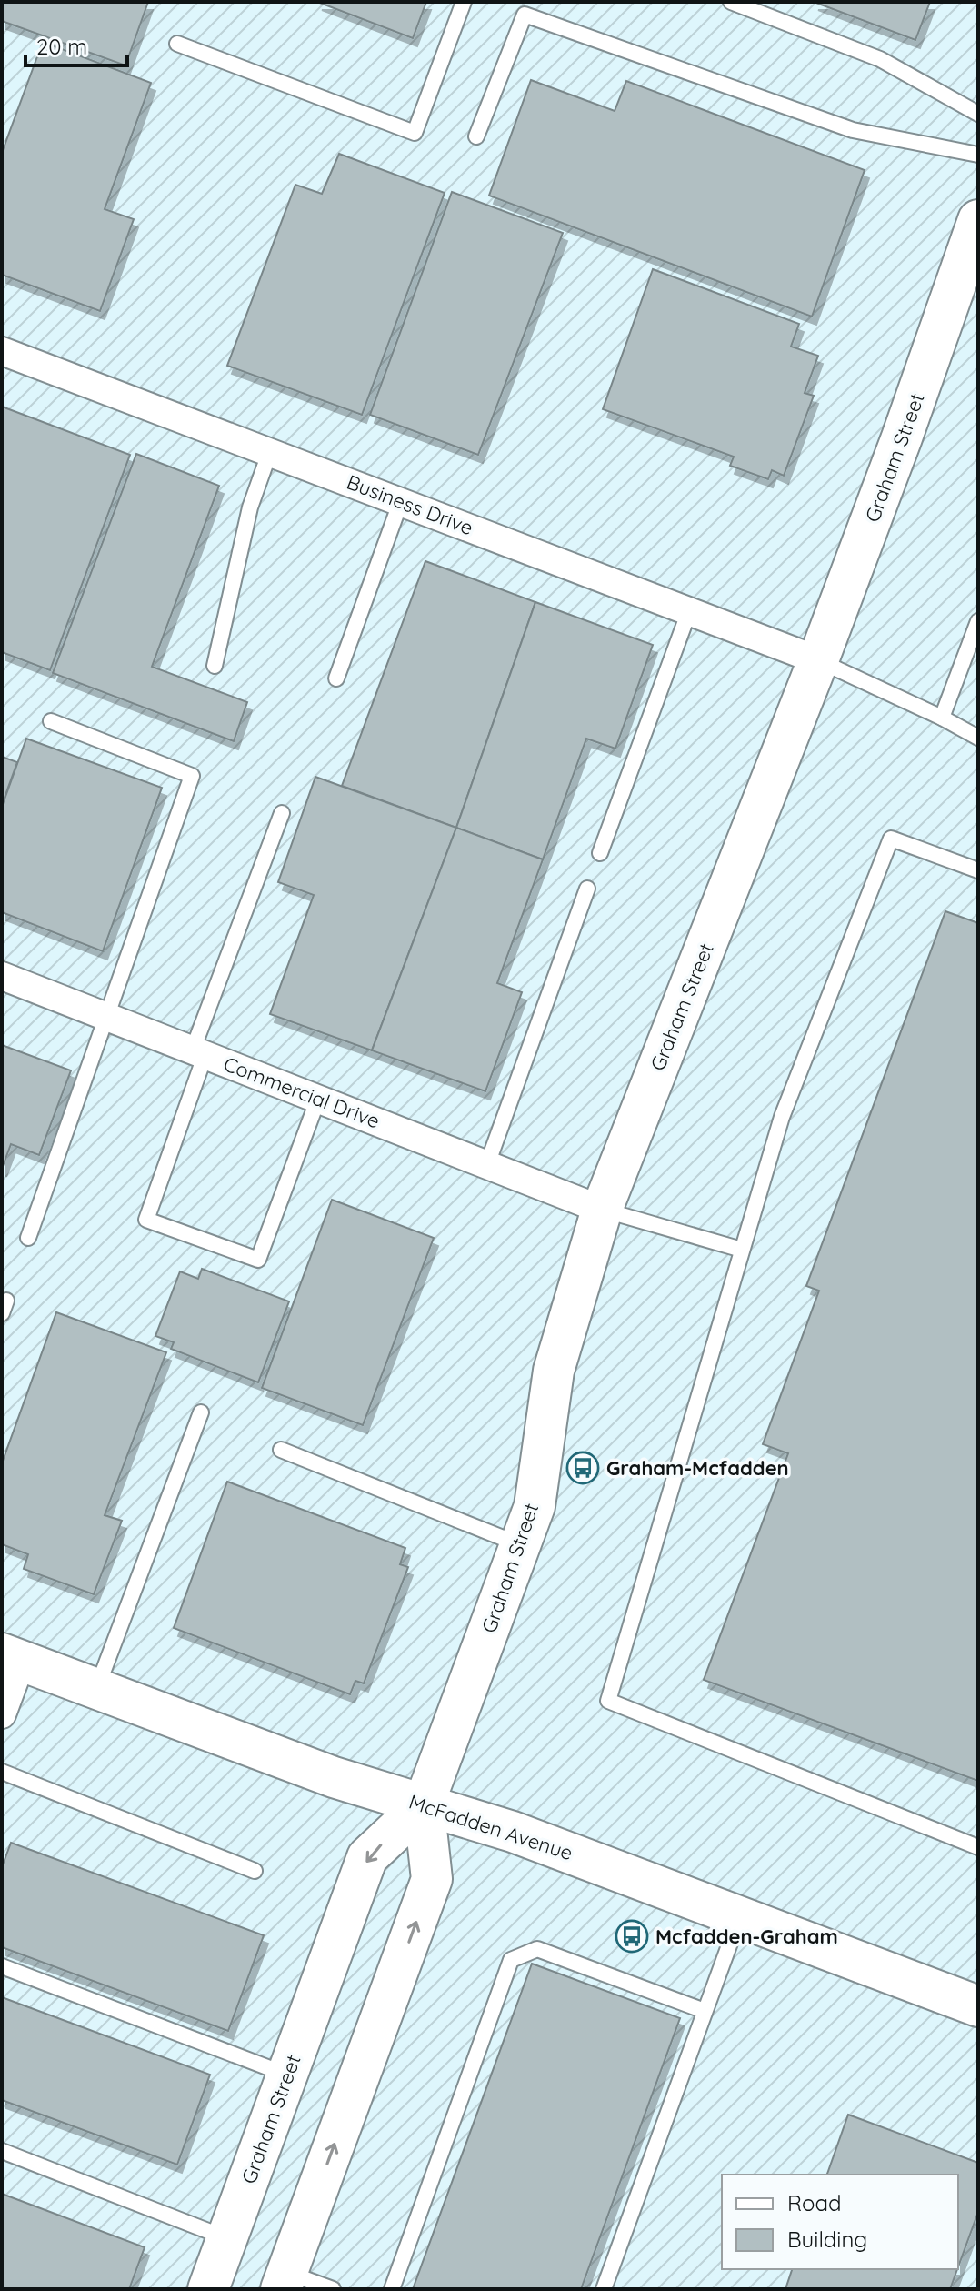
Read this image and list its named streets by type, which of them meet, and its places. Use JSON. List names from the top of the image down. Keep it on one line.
{"streets":{"street":["Graham Street","Business Drive","Commercial Drive","McFadden Avenue"]},"crossings":[["Graham Street","Business Drive"],["Graham Street","Commercial Drive"],["Graham Street","McFadden Avenue"]],"places":{"bus stop":["Graham-Mcfadden","Mcfadden-Graham"]},"legend":["Road","Building"],"scale_bar":"20 m"}
